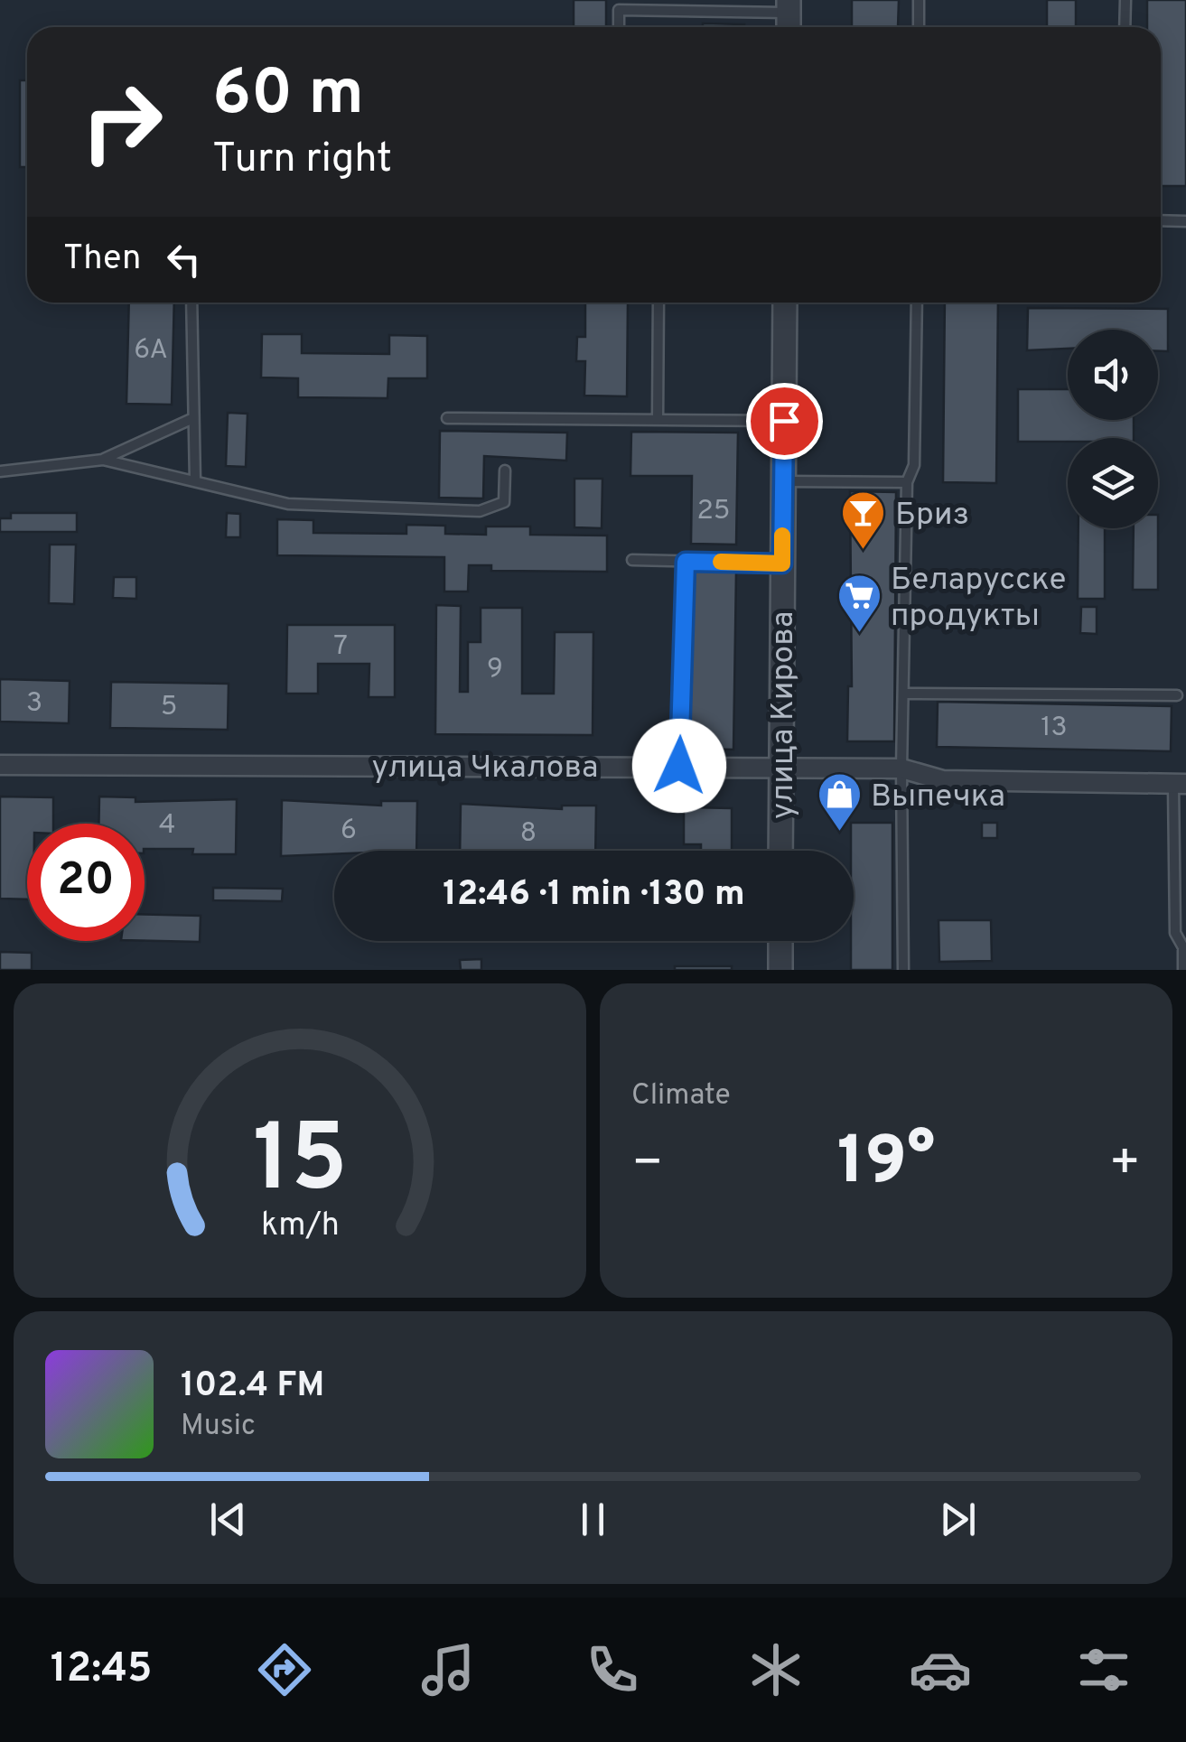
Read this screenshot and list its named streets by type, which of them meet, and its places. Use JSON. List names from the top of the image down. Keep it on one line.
{"streets":{"street":["улица Кирова","улица Чкалова"]},"crossings":[["улица Кирова","улица Чкалова"]],"places":{"bar":["Бриз"],"supermarket":["Беларусске продукты"],"shop":["Выпечка"]},"house_numbers":["6А","25","7","9","3","5","13","4","6","8"],"page":{"turn":["60 m","Turn right"],"then":"Then","limit":"20","trip":"12:46 · 1 min · 130 m","tile":"Climate","heat":["−","19°","+"],"song":["102.4 FM","Music"],"tabs":"12:45","gauge":["15","km/h"]}}
